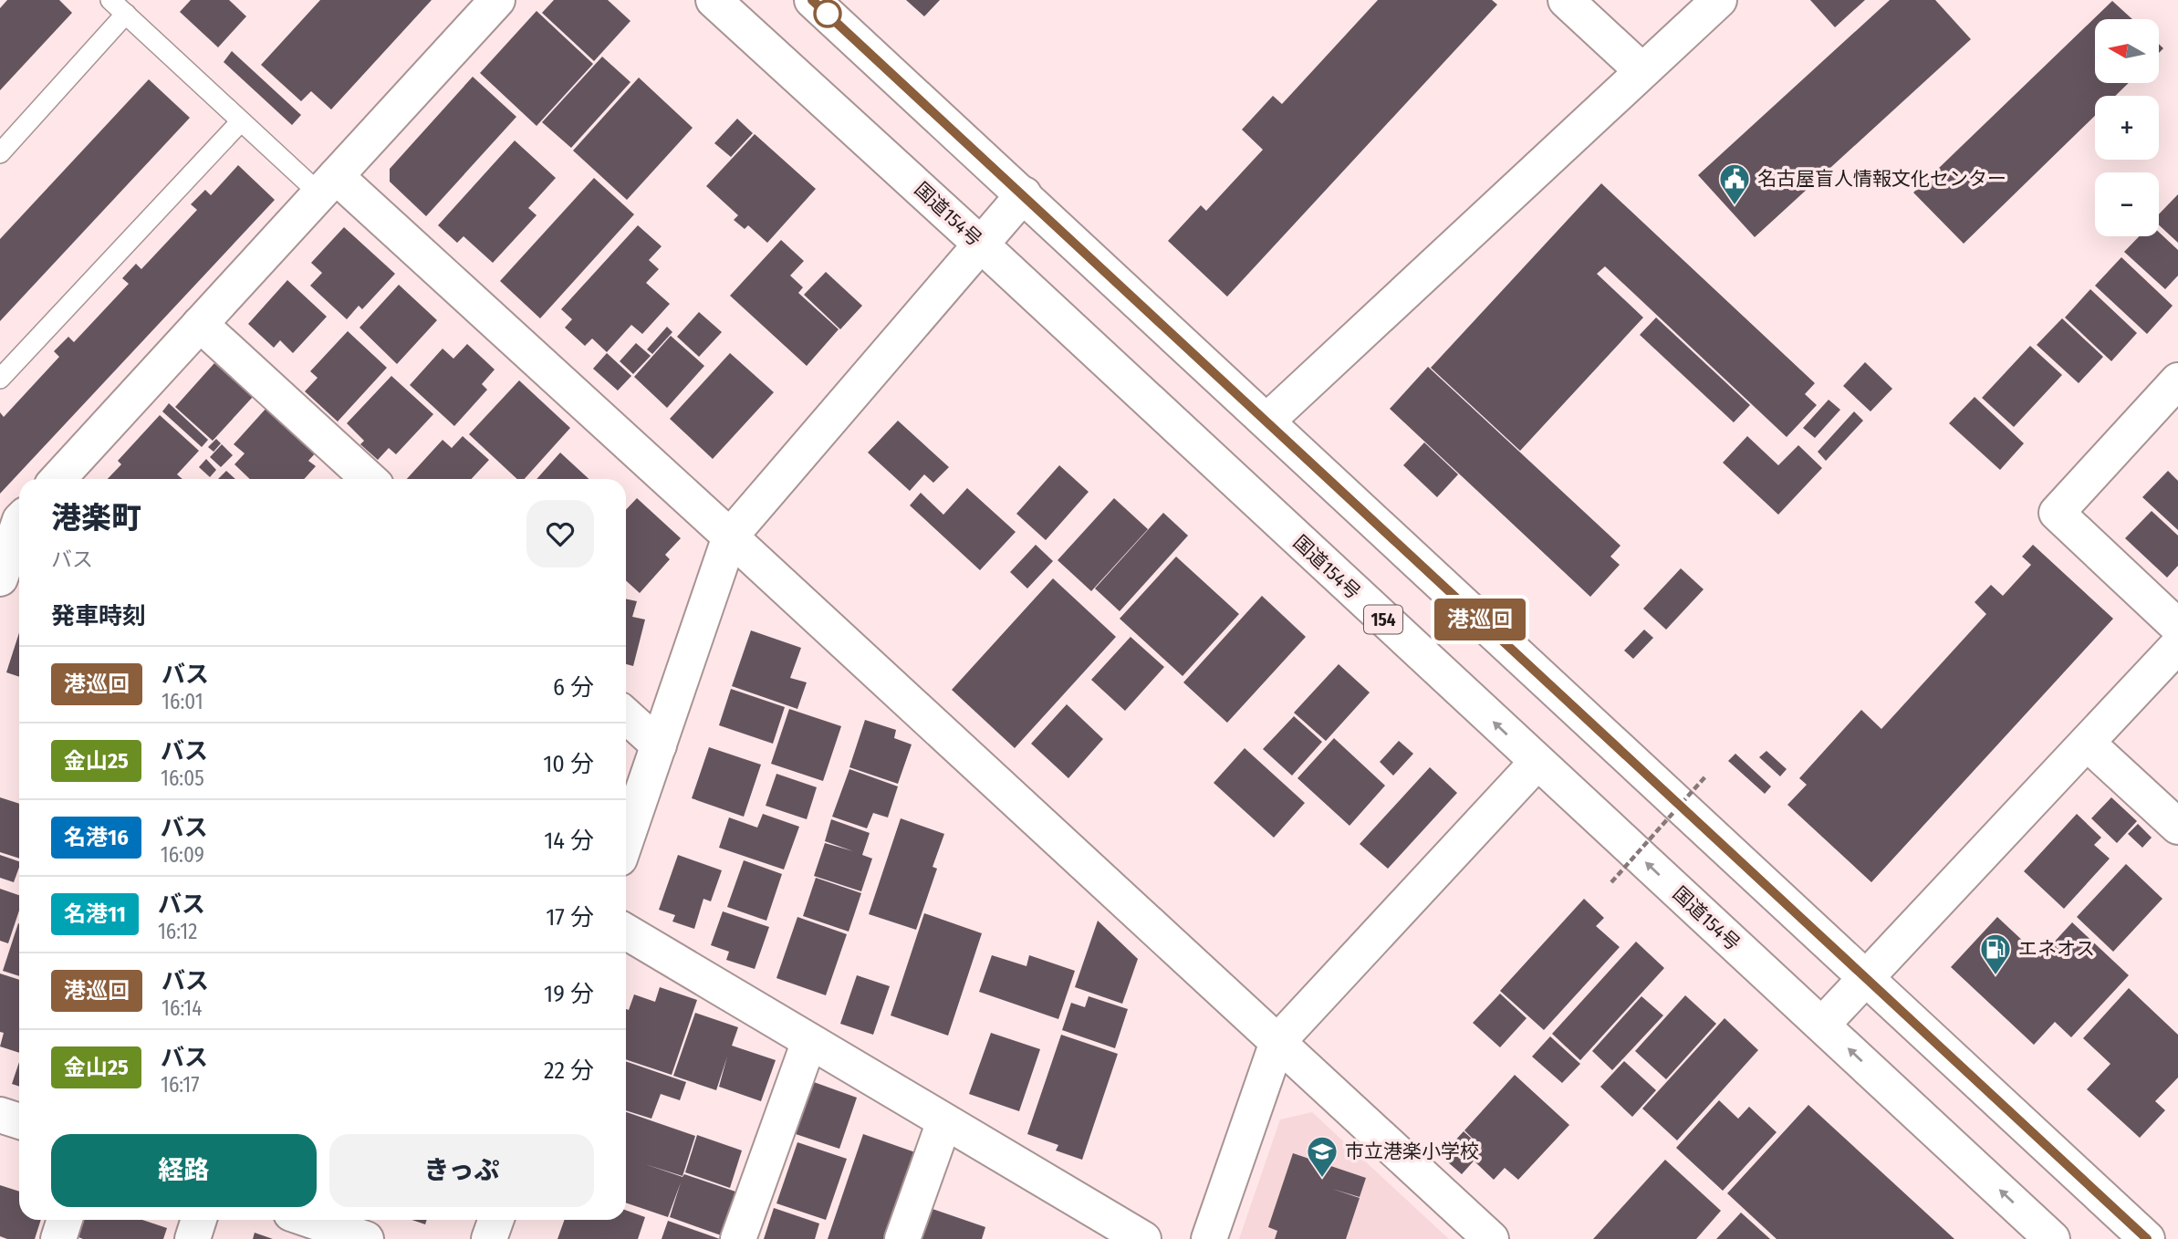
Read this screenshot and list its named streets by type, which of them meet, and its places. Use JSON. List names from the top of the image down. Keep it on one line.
{"streets":{"main road":["国道154号","154"]},"places":{"public building":["名古屋盲人情報文化センター"],"fuel station":["エネオス"],"school or university":["市立港楽小学校"]},"lines":["bus line 港巡回"],"north":"left","page":{"on_map":"港巡回","map_buttons":["+","−"],"heading":[["港楽町","バス"],"発車時刻"],"list":[{"mark":"港巡回","name":"バス","note":"16:01","value":"6 分"},{"mark":"金山25","name":"バス","note":"16:05","value":"10 分"},{"mark":"名港16","name":"バス","note":"16:09","value":"14 分"},{"mark":"名港11","name":"バス","note":"16:12","value":"17 分"},{"mark":"港巡回","name":"バス","note":"16:14","value":"19 分"},{"mark":"金山25","name":"バス","note":"16:17","value":"22 分"}],"buttons":["経路","きっぷ"]}}
